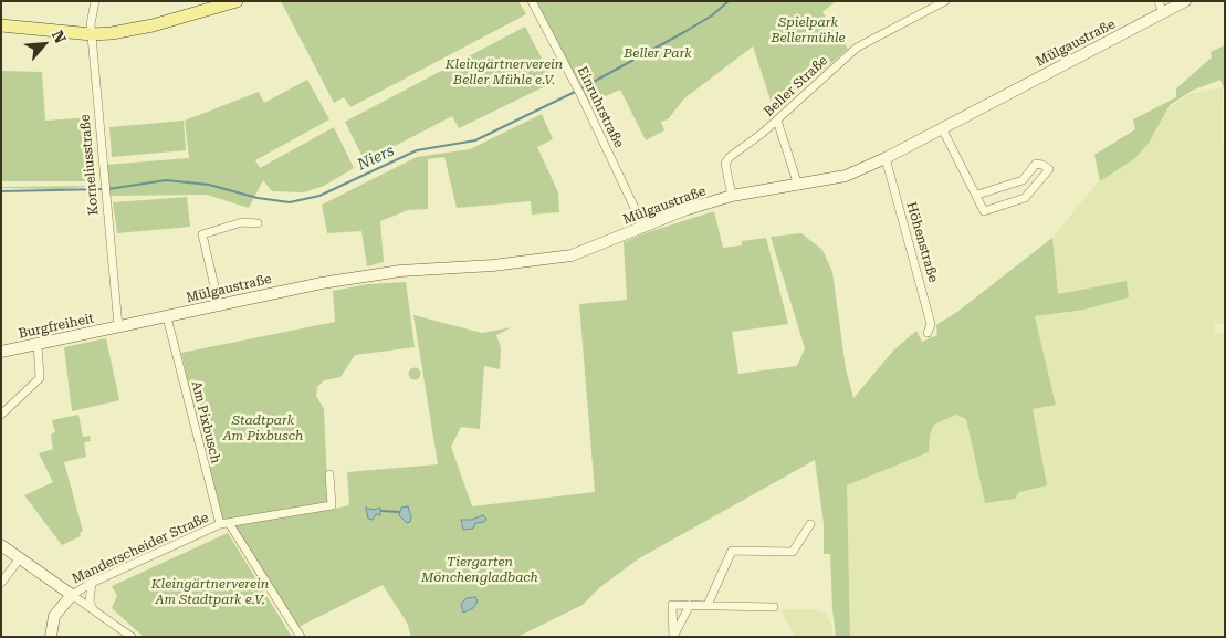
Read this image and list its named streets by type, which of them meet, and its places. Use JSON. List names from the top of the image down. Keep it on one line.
{"streets":{"street":["Mülgaustraße","Beller Straße","Einruhrstraße","Korneliusstraße","Höhenstraße","Burgfreiheit","Am Pixbusch","Manderscheider Straße"]},"crossings":[["Mülgaustraße","Beller Straße"],["Mülgaustraße","Einruhrstraße"],["Mülgaustraße","Korneliusstraße"],["Mülgaustraße","Höhenstraße"],["Mülgaustraße","Burgfreiheit"],["Mülgaustraße","Am Pixbusch"],["Korneliusstraße","Burgfreiheit"],["Am Pixbusch","Manderscheider Straße"]],"water":["Niers"],"parks":["Spielpark Bellermühle","Beller Park","Kleingärtnerverein Beller Mühle e.V.","Stadtpark Am Pixbusch","Tiergarten Mönchengladbach","Kleingärtnerverein Am Stadtpark e.V."],"north":"top right"}
